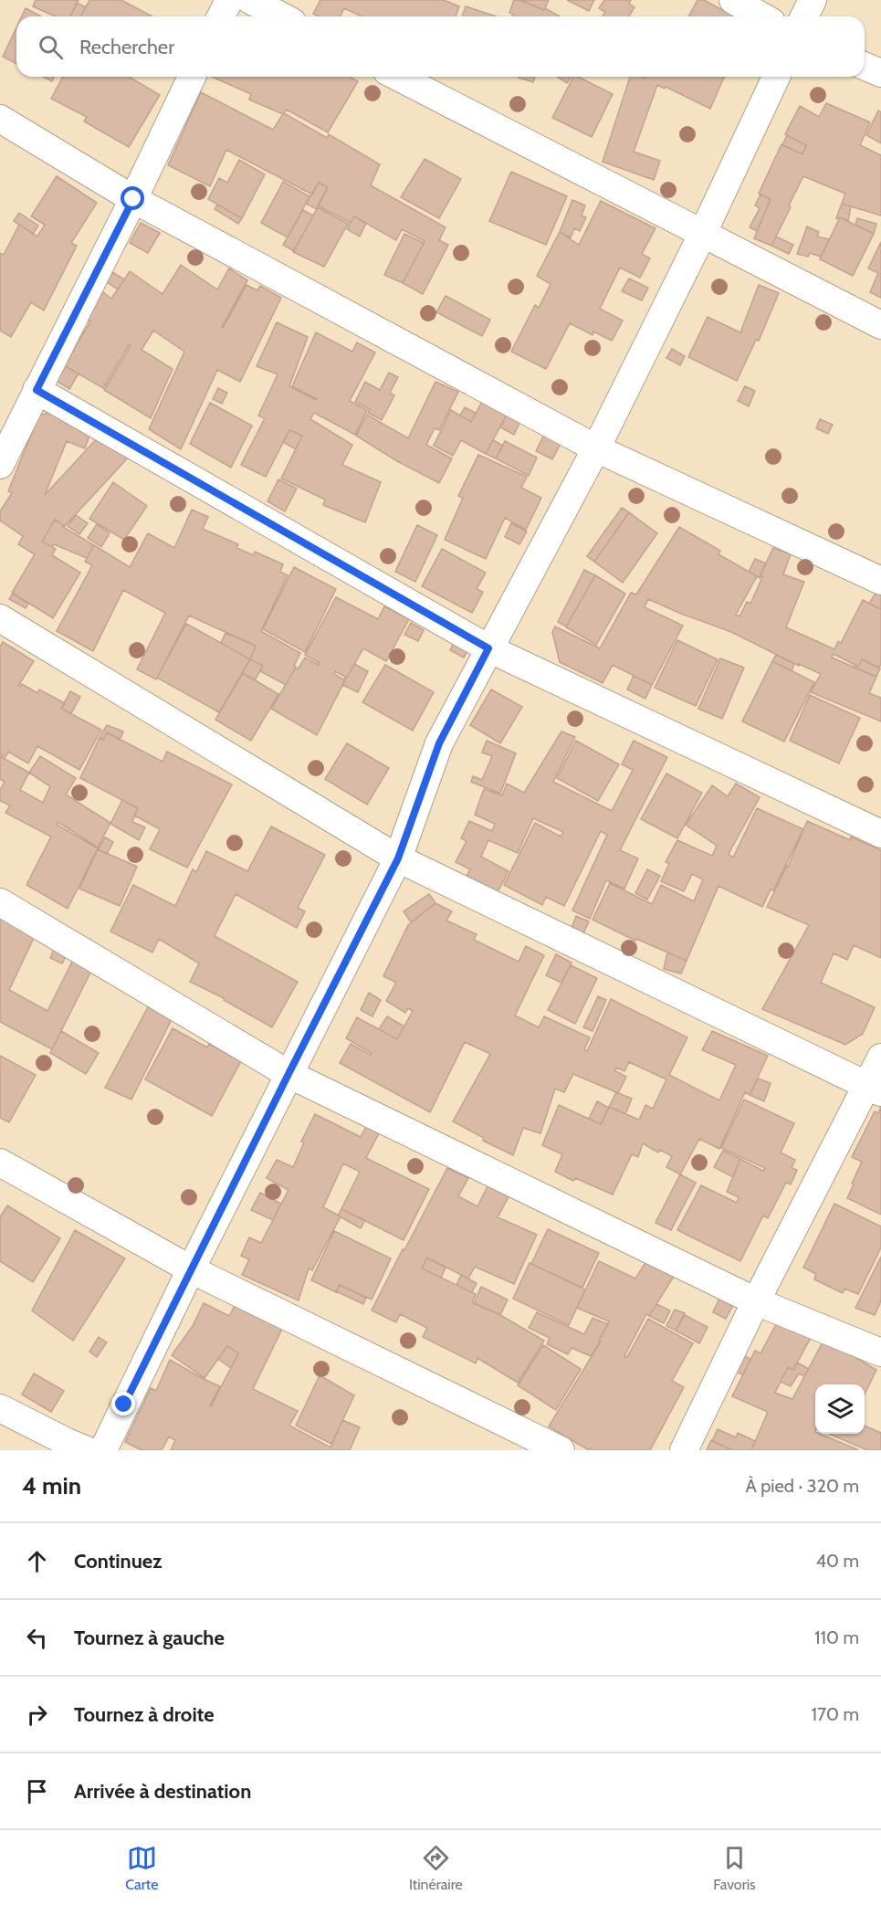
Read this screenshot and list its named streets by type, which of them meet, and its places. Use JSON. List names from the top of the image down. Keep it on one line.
{"page":{"search":"Rechercher","heading":["4 min","À pied · 320 m"],"list":[["Continuez","40 m"],["Tournez à gauche","110 m"],["Tournez à droite","170 m"],"Arrivée à destination"],"nav":["Carte","Itinéraire","Favoris"]}}
